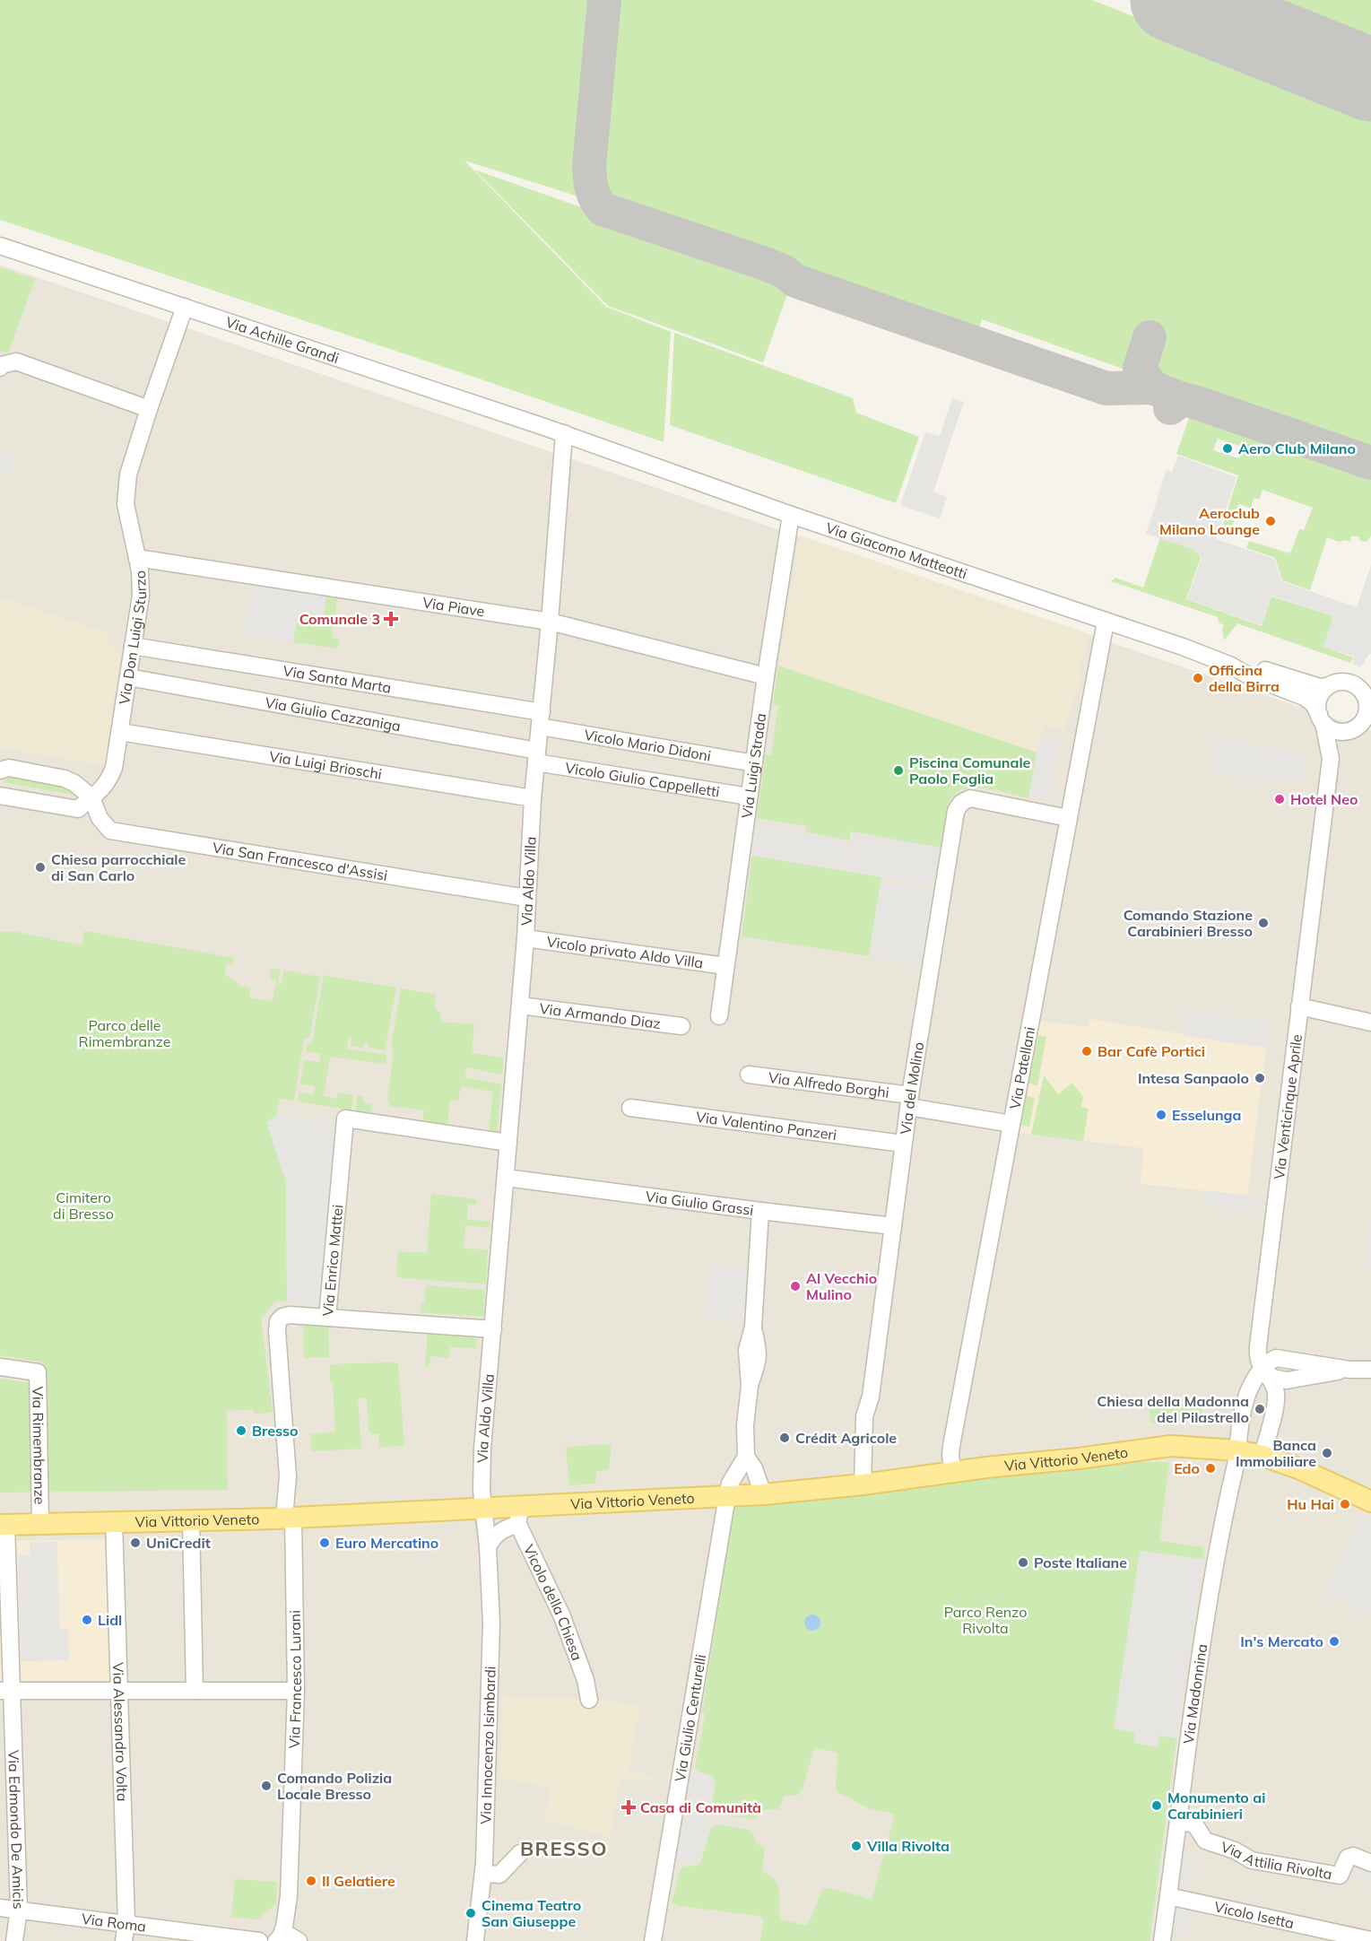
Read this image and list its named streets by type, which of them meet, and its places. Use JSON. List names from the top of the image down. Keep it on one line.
{"streets":{"main road":["Via Vittorio Veneto"],"street":["Via Achille Grandi","Via Giacomo Matteotti","Via Piave","Via Don Luigi Sturzo","Via Santa Marta","Via Giulio Cazzaniga","Vicolo Mario Didoni","Via Luigi Brioschi","Via Luigi Strada","Vicolo Giulio Cappelletti","Via San Francesco d'Assisi","Via Aldo Villa","Vicolo privato Aldo Villa","Via Armando Diaz","Via Patellani","Via Alfredo Borghi","Via del Molino","Via Venticinque Aprile","Via Valentino Panzeri","Via Giulio Grassi","Via Enrico Mattei","Via Rimembranze","Vicolo della Chiesa","Via Francesco Lurani","Via Madonnina","Via Giulio Centurelli","Via Alessandro Volta","Via Innocenzo Isimbardi","Via Edmondo De Amicis","Via Attilia Rivolta","Vicolo Isetta","Via Roma"]},"crossings":[["Via Achille Grandi","Via Giacomo Matteotti"],["Via Achille Grandi","Via Don Luigi Sturzo"],["Via Achille Grandi","Via Aldo Villa"],["Via Giacomo Matteotti","Via Luigi Strada"],["Via Giacomo Matteotti","Via Aldo Villa"],["Via Giacomo Matteotti","Via Patellani"],["Via Giacomo Matteotti","Via Venticinque Aprile"],["Via Piave","Via Don Luigi Sturzo"],["Via Piave","Via Luigi Strada"],["Via Piave","Via Aldo Villa"],["Via Don Luigi Sturzo","Via Santa Marta"],["Via Don Luigi Sturzo","Via Giulio Cazzaniga"],["Via Don Luigi Sturzo","Via Luigi Brioschi"],["Via Don Luigi Sturzo","Via San Francesco d'Assisi"],["Via Santa Marta","Vicolo Mario Didoni"],["Via Santa Marta","Via Aldo Villa"],["Via Giulio Cazzaniga","Vicolo Giulio Cappelletti"],["Via Giulio Cazzaniga","Via Aldo Villa"],["Vicolo Mario Didoni","Via Luigi Strada"],["Vicolo Mario Didoni","Via Aldo Villa"],["Via Luigi Brioschi","Via Aldo Villa"],["Via Luigi Strada","Vicolo Giulio Cappelletti"],["Via Luigi Strada","Vicolo privato Aldo Villa"],["Vicolo Giulio Cappelletti","Via Aldo Villa"],["Via San Francesco d'Assisi","Via Aldo Villa"],["Via Aldo Villa","Vicolo privato Aldo Villa"],["Via Aldo Villa","Via Armando Diaz"],["Via Aldo Villa","Via Giulio Grassi"],["Via Aldo Villa","Via Enrico Mattei"],["Via Aldo Villa","Via Vittorio Veneto"],["Via Aldo Villa","Via Innocenzo Isimbardi"],["Via Patellani","Via Alfredo Borghi"],["Via Patellani","Via del Molino"],["Via Patellani","Via Vittorio Veneto"],["Via Alfredo Borghi","Via del Molino"],["Via del Molino","Via Valentino Panzeri"],["Via del Molino","Via Giulio Grassi"],["Via del Molino","Via Vittorio Veneto"],["Via Enrico Mattei","Via Vittorio Veneto"],["Via Enrico Mattei","Via Francesco Lurani"],["Via Rimembranze","Via Vittorio Veneto"],["Via Vittorio Veneto","Vicolo della Chiesa"],["Via Vittorio Veneto","Via Francesco Lurani"],["Via Vittorio Veneto","Via Madonnina"],["Via Vittorio Veneto","Via Giulio Centurelli"],["Via Vittorio Veneto","Via Alessandro Volta"],["Via Vittorio Veneto","Via Innocenzo Isimbardi"],["Via Vittorio Veneto","Via Edmondo De Amicis"],["Via Madonnina","Via Attilia Rivolta"],["Via Madonnina","Vicolo Isetta"],["Via Alessandro Volta","Via Roma"],["Via Edmondo De Amicis","Via Roma"]],"districts":["BRESSO"],"parks":["Parco delle Rimembranze","Cimitero di Bresso","Parco Renzo Rivolta"],"places":{"other":["Aero Club Milano","Aeroclub Milano Lounge","Officina della Birra","Piscina Comunale Paolo Foglia","Hotel Neo","Chiesa parrocchiale di San Carlo","Comando Stazione Carabinieri Bresso","Bar Cafè Portici","Intesa Sanpaolo","Esselunga","Al Vecchio Mulino","Chiesa della Madonna del Pilastrello","Bresso","Crédit Agricole","Banca Immobiliare","Edo","Hu Hai","UniCredit","Euro Mercatino","Poste Italiane","Lidl","In's Mercato","Comando Polizia Locale Bresso","Monumento ai Carabinieri","Villa Rivolta","Il Gelatiere","Cinema Teatro San Giuseppe"],"health":["Comunale 3","Casa di Comunità"]}}
